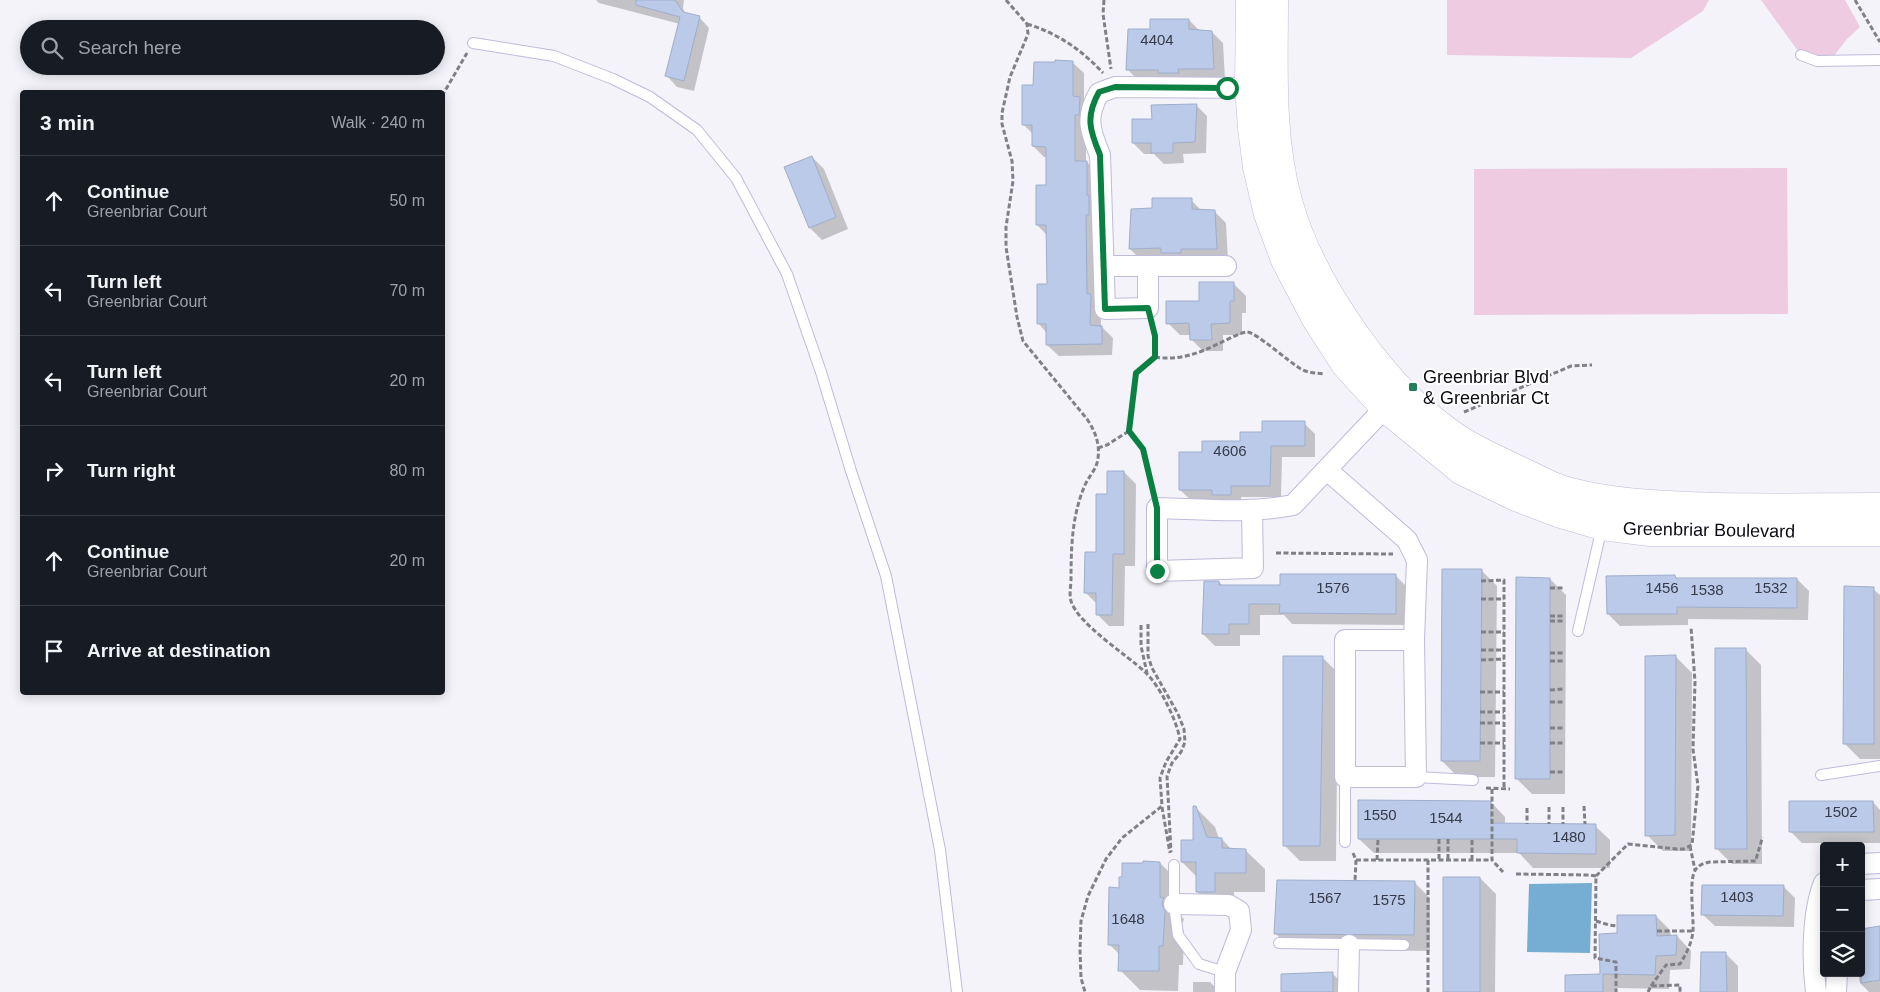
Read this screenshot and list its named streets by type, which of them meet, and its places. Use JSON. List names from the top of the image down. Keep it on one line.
{"streets":{"street":["Greenbriar Boulevard"]},"places":{"transit":["Greenbriar Blvd & Greenbriar Ct"]},"house_numbers":["4404","4606","1576","1456","1532","1538","1502","1550","1544","1480","1403","1567","1575","1648"],"page":{"search":"Search here","heading":["3 min","Walk · 240 m"],"list":[["Continue","Greenbriar Court","50 m"],["Turn left","Greenbriar Court","70 m"],["Turn left","Greenbriar Court","20 m"],["Turn right","80 m"],["Continue","Greenbriar Court","20 m"],"Arrive at destination"],"map_buttons":["+","−"]}}
